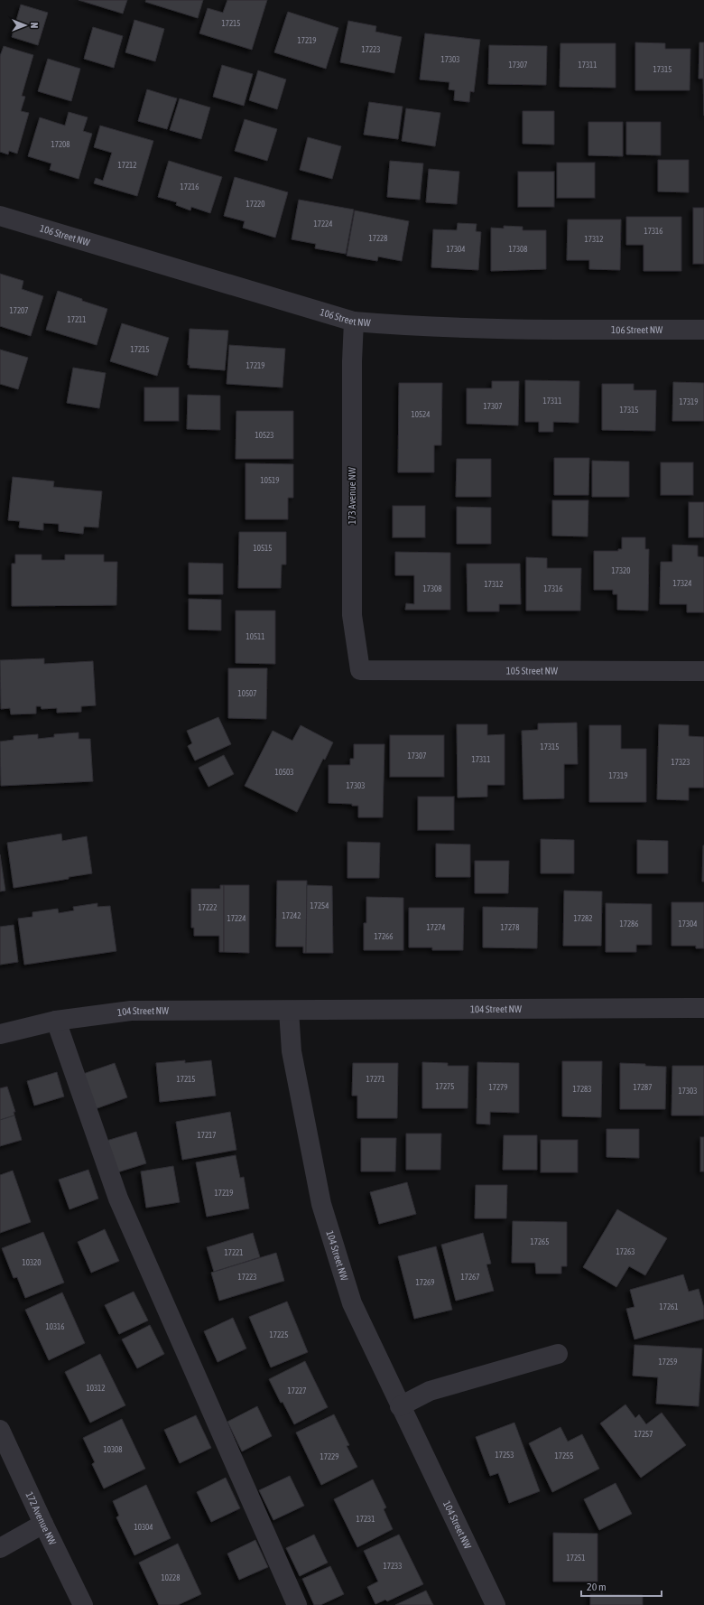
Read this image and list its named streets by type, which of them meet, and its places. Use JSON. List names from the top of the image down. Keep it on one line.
{"streets":{"street":["106 Street NW","173 Avenue NW","105 Street NW","104 Street NW","172 Avenue NW"]},"crossings":[["106 Street NW","173 Avenue NW"],["173 Avenue NW","105 Street NW"]],"house_numbers":["17215","17219","17223","17303","17307","17311","17315","17208","17212","17216","17220","17224","17316","17228","17312","17304","17308","17207","17211","17215","17219","17311","17319","17307","17315","10524","10523","10519","10515","17320","17324","17312","17308","17316","10511","10507","17315","17307","17311","17323","10503","17319","17303","17254","17222","17242","17224","17282","17286","17304","17274","17278","17266","17215","17271","17275","17279","17287","17283","17303","17217","17219","17265","17263","17221","10320","17223","17267","17269","17261","10316","17225","17259","10312","17227","17257","10308","17253","17255","17229","17231","10304","17251","17233","10228"],"scale_bar":"20 m","north":"right"}
